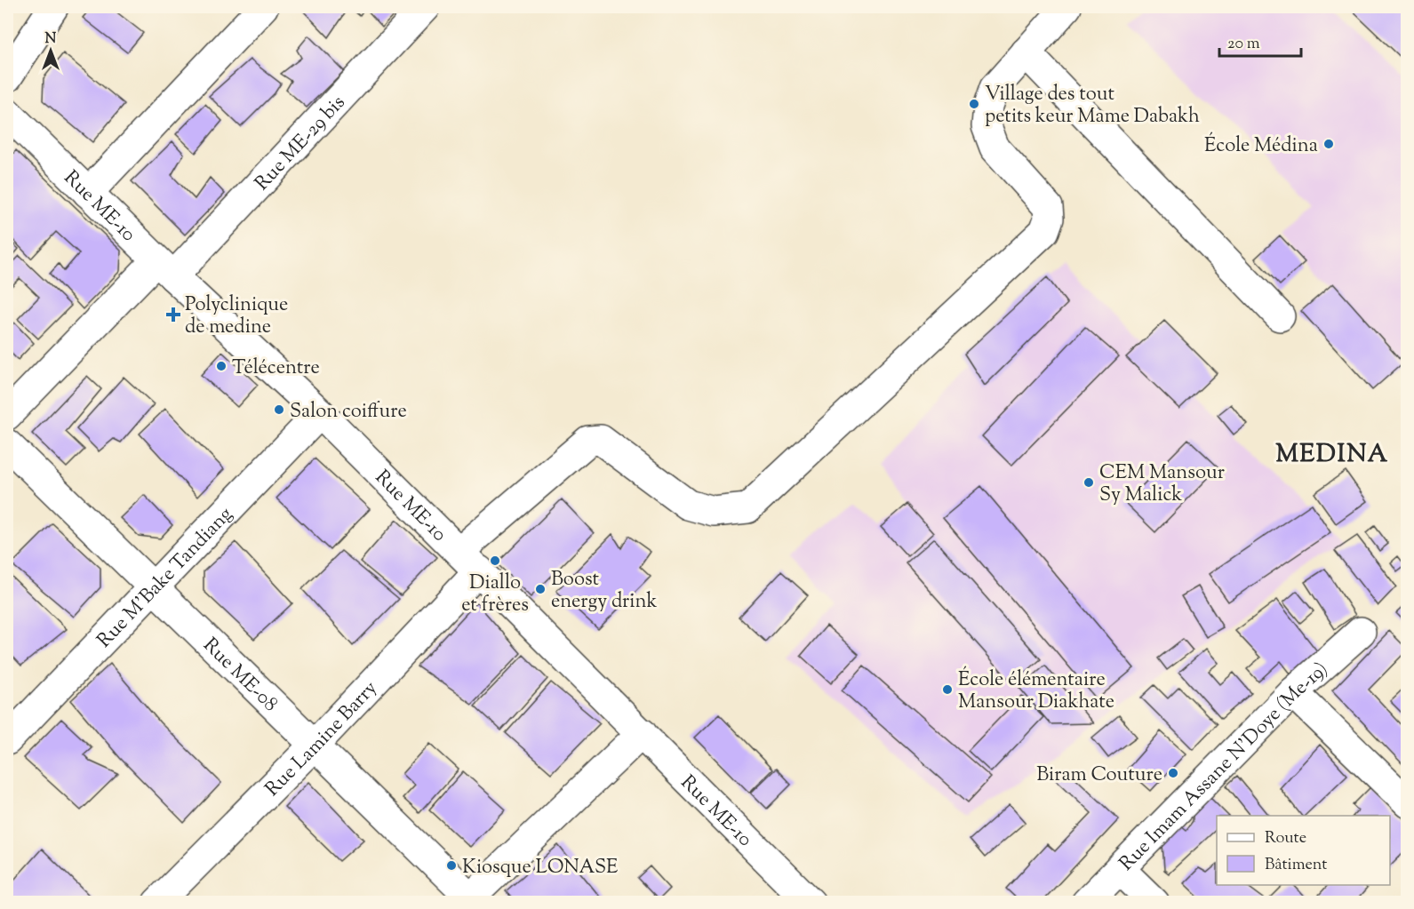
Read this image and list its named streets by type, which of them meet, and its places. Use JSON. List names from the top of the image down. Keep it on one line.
{"streets":{"street":["Rue ME-29 bis","Rue ME-10","Rue M'Bake Tandiang","Rue ME-08","Rue Lamine Barry","Rue Imam Assane N'Doye (Me-19)"]},"crossings":[["Rue ME-29 bis","Rue ME-10"],["Rue ME-10","Rue M'Bake Tandiang"],["Rue ME-10","Rue Lamine Barry"],["Rue M'Bake Tandiang","Rue ME-08"],["Rue ME-08","Rue Lamine Barry"]],"districts":["MEDINA"],"places":{"other":["Village des tout petits keur Mame Dabakh","École Médina","Télécentre","Salon coiffure","CEM Mansour Sy Malick","Diallo et frères","Boost energy drink","École élémentaire Mansour Diakhate","Biram Couture","Kiosque LONASE"],"health":["Polyclinique de medine"]},"legend":["Route","Bâtiment"],"scale_bar":"20 m","north":"top"}
